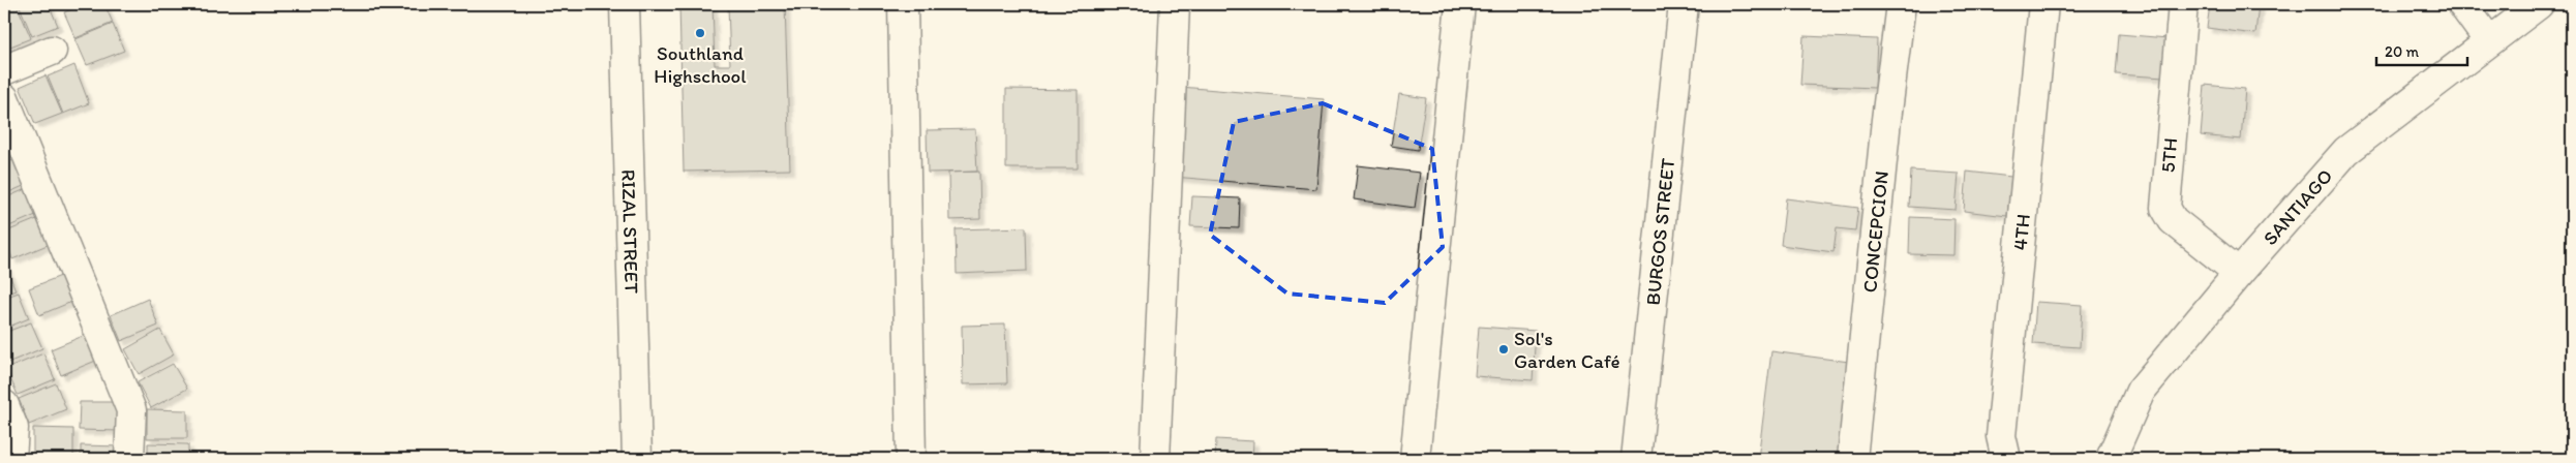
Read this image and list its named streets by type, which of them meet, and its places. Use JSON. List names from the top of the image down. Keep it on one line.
{"streets":{"street":["5TH","SANTIAGO","RIZAL STREET","BURGOS STREET","CONCEPCION","4TH"]},"crossings":[["5TH","SANTIAGO"]],"places":["Southland Highschool","Sol's Garden Café"],"scale_bar":"20 m"}
